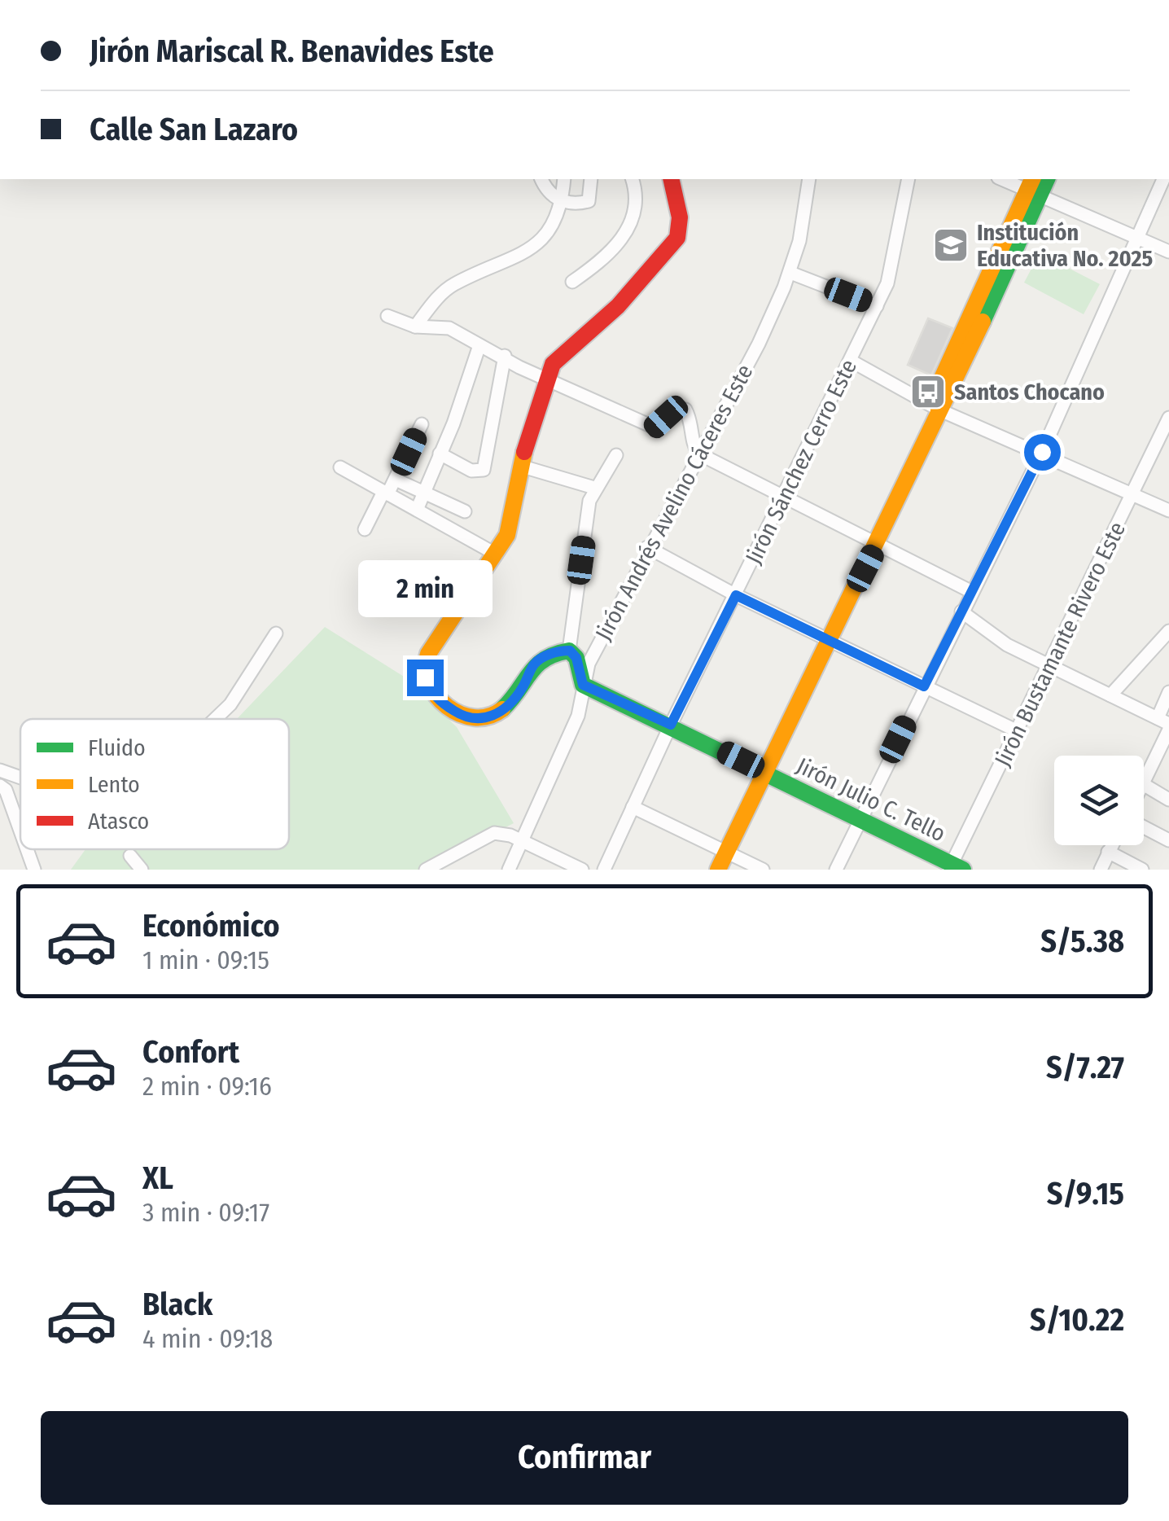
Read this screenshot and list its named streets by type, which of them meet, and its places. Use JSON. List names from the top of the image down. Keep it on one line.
{"streets":{"street":["Jirón Sánchez Cerro Este","Jirón Andrés Avelino Cáceres Este","Jirón Bustamante Rivero Este","Jirón Julio C. Tello"]},"crossings":[["Jirón Sánchez Cerro Este","Jirón Julio C. Tello"],["Jirón Andrés Avelino Cáceres Este","Jirón Julio C. Tello"],["Jirón Bustamante Rivero Este","Jirón Julio C. Tello"]],"places":{"school or university":["Institución Educativa No. 2025"],"bus stop":["Santos Chocano"]},"legend":["Fluido","Lento","Atasco"],"page":{"banner":["Jirón Mariscal R. Benavides Este","Calle San Lazaro"],"bubble":"2 min","list":[{"name":"Económico","note":"1 min · 09:15","value":"S/5.38"},{"name":"Confort","note":"2 min · 09:16","value":"S/7.27"},{"name":"XL","note":"3 min · 09:17","value":"S/9.15"},{"name":"Black","note":"4 min · 09:18","value":"S/10.22"}],"buttons":"Confirmar"}}
